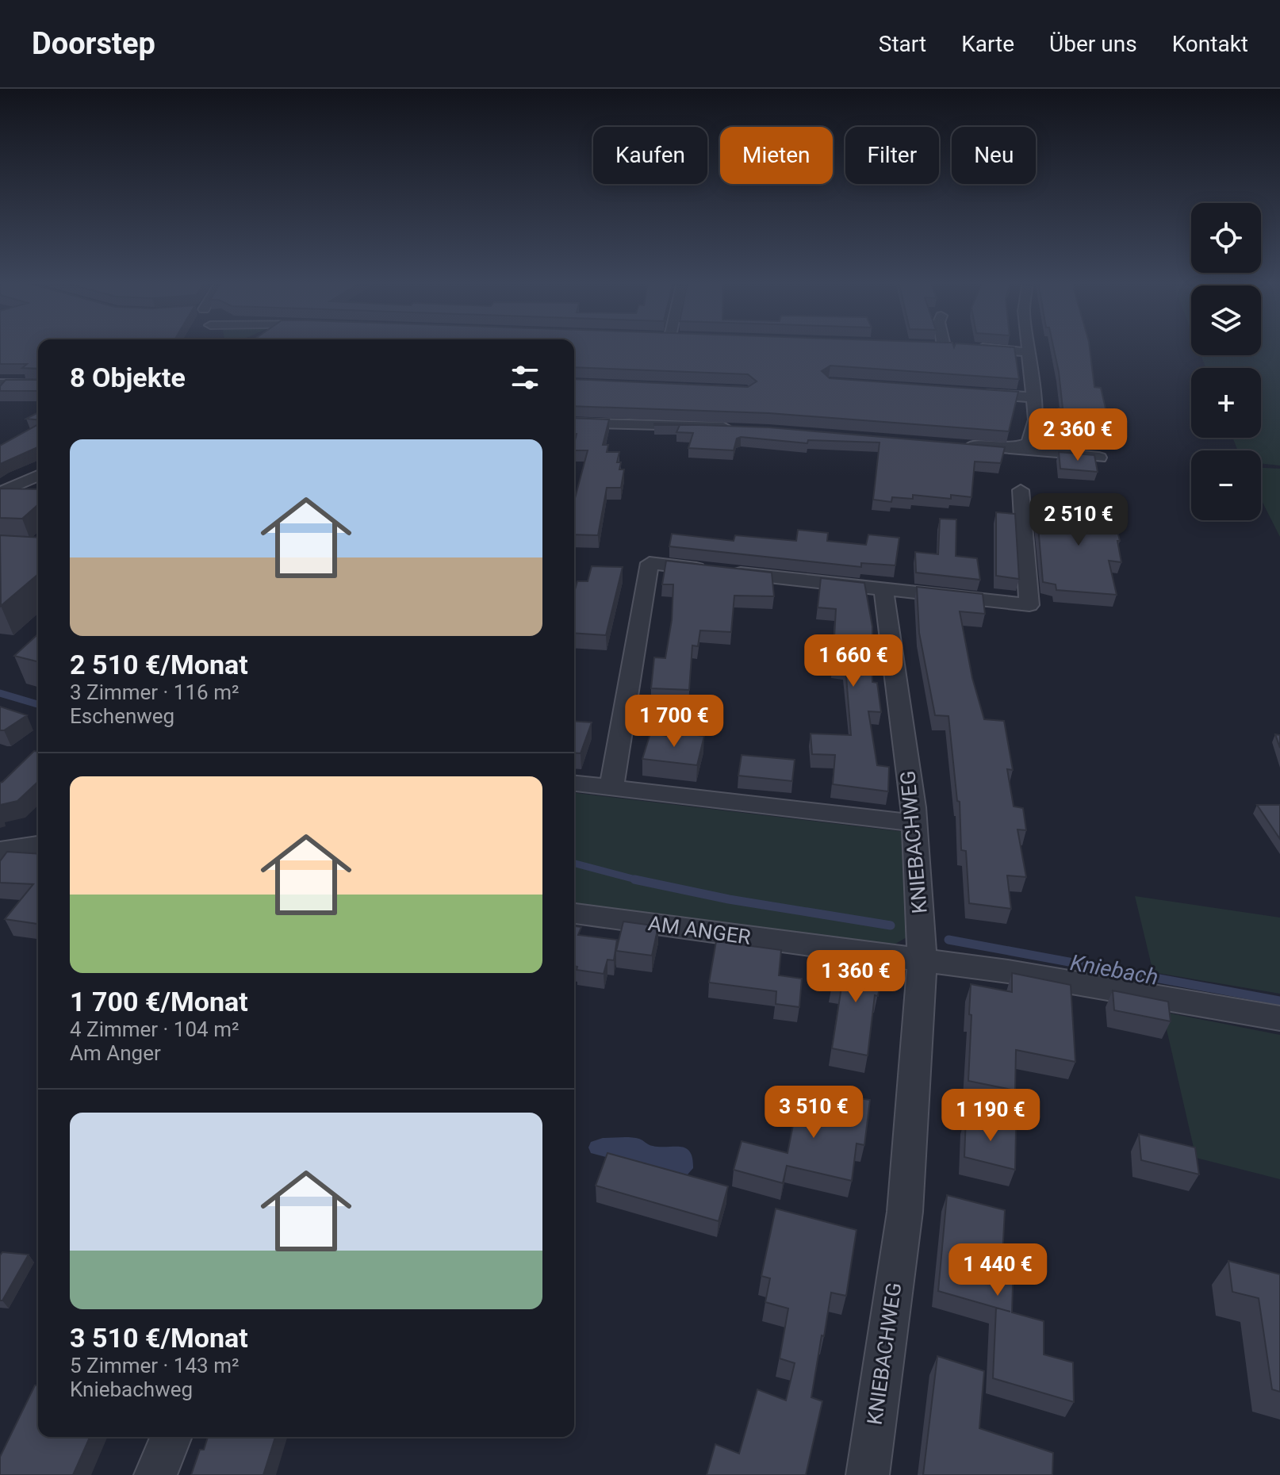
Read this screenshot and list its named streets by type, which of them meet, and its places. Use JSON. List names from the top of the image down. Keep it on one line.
{"streets":{"street":["KNIEBACHWEG","AM ANGER"]},"crossings":[["KNIEBACHWEG","AM ANGER"]],"water":["Kniebach"],"page":{"header":"Doorstep","nav":["Start","Karte","Über uns","Kontakt"],"chip":["Kaufen","Mieten","Filter","Neu"],"map_buttons":["+","−"],"heading":"8 Objekte","price":["2 360 €","2 510 €","1 660 €","1 700 €","1 360 €","3 510 €","1 190 €","1 440 €"],"list":[{"name":"2 510 €/Monat","note":"3 Zimmer · 116 m² · Eschenweg"},{"name":"1 700 €/Monat","note":"4 Zimmer · 104 m² · Am Anger"},{"name":"3 510 €/Monat","note":"5 Zimmer · 143 m² · Kniebachweg"}]}}
